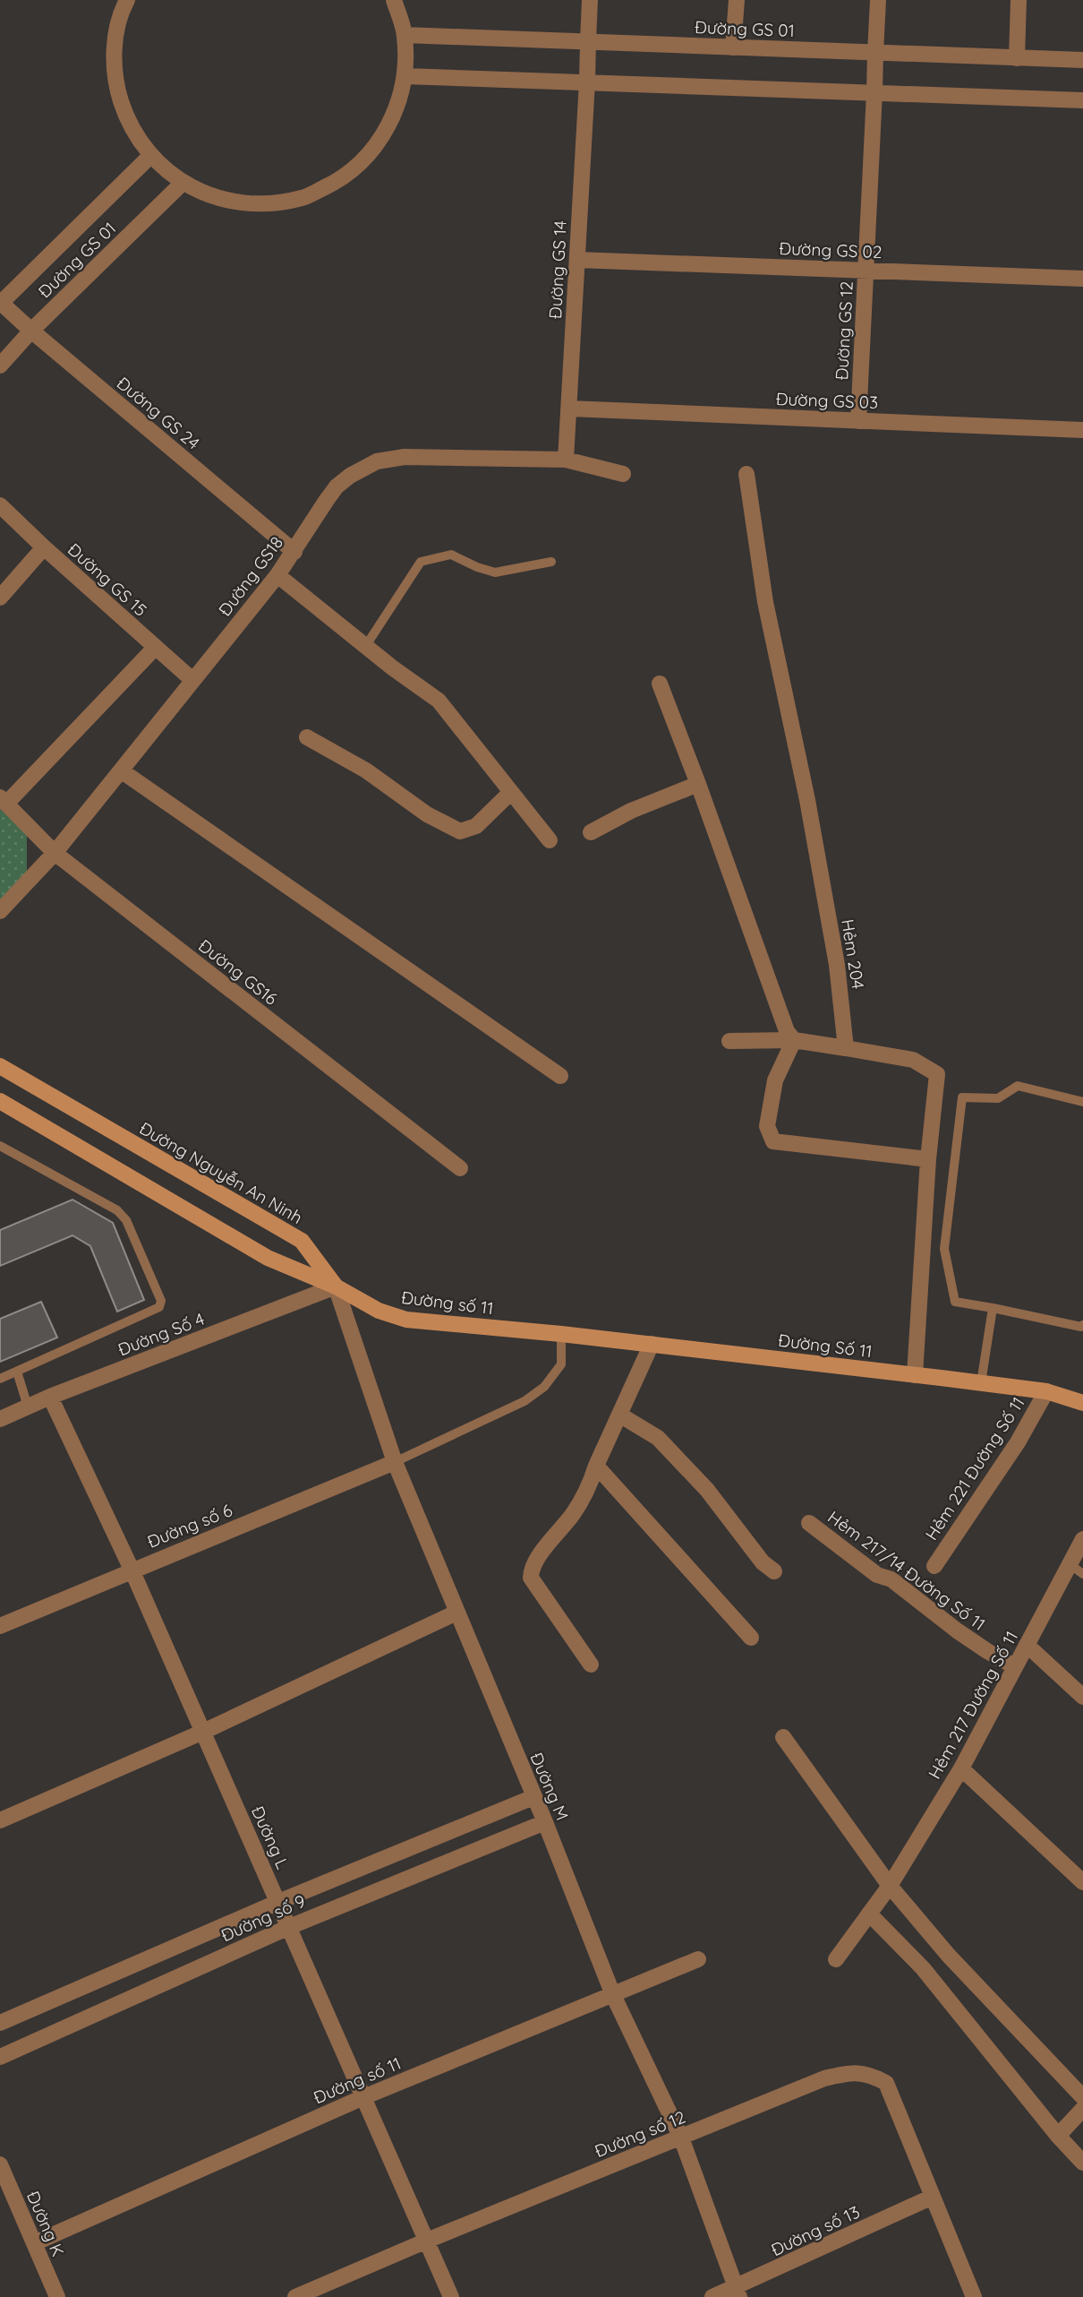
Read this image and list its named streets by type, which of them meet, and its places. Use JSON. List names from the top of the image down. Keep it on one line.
{"streets":{"main road":["Đường Nguyễn An Ninh","Đường số 11","Đường Số 11"],"street":["Đường GS 01","Đường GS 02","Đường GS 14","Đường GS 12","Đường GS 03","Đường GS 24","Đường GS18","Đường GS 15","Hẻm 204","Đường GS16","Đường Số 4","Hẻm 221 Đường Số 11","Đường số 6","Hẻm 217/14 Đường Số 11","Hẻm 217 Đường Số 11","Đường M","Đường L","Đường số 9","Đường số 12","Đường K","Đường số 13"]},"crossings":[["Đường GS 01","Đường GS 14"],["Đường GS 01","Đường GS 12"],["Đường GS 01","Đường GS 24"],["Đường GS 02","Đường GS 14"],["Đường GS 02","Đường GS 12"],["Đường GS 14","Đường GS 03"],["Đường GS 14","Đường GS18"],["Đường GS 12","Đường GS 03"],["Đường GS 24","Đường GS18"],["Đường GS18","Đường GS 15"],["Đường GS18","Đường GS16"],["Đường Nguyễn An Ninh","Đường số 11"],["Đường Nguyễn An Ninh","Đường Số 4"],["Đường Nguyễn An Ninh","Đường M"],["Đường số 11","Đường Số 4"],["Đường số 11","Đường Số 11"],["Đường số 11","Đường M"],["Đường số 11","Đường L"],["Đường số 11","Đường K"],["Đường Số 4","Đường M"],["Đường Số 4","Đường L"],["Đường Số 11","Hẻm 221 Đường Số 11"],["Đường số 6","Đường M"],["Đường số 6","Đường L"],["Hẻm 217/14 Đường Số 11","Hẻm 217 Đường Số 11"],["Đường M","Đường số 9"],["Đường M","Đường số 12"],["Đường M","Đường số 13"],["Đường L","Đường số 9"],["Đường L","Đường số 12"],["Đường số 12","Đường số 13"]]}
